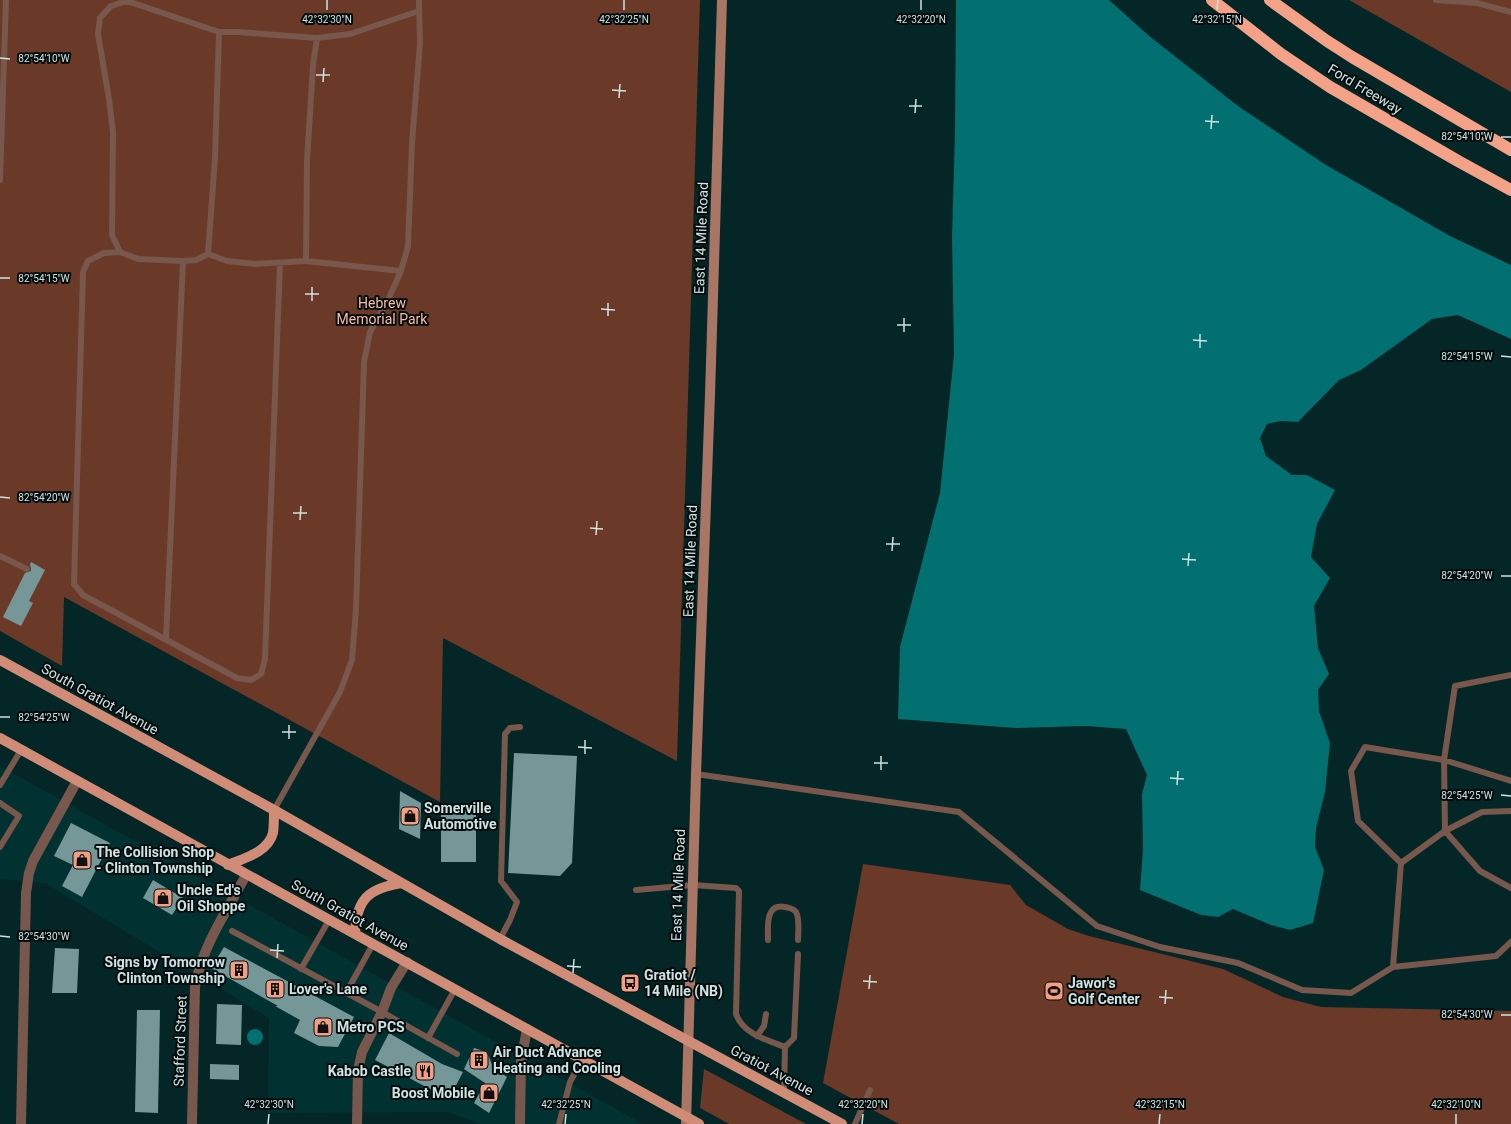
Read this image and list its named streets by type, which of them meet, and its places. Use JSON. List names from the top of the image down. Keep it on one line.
{"streets":{"highway":["Ford Freeway"],"main road":["East 14 Mile Road","South Gratiot Avenue","Gratiot Avenue"],"street":["Stafford Street"]},"crossings":[["East 14 Mile Road","South Gratiot Avenue"],["East 14 Mile Road","Gratiot Avenue"],["South Gratiot Avenue","Stafford Street"]],"parks":["Hebrew Memorial Park"],"places":{"shop":["Somerville Automotive","The Collision Shop - Clinton Township","Uncle Ed's Oil Shoppe","Metro PCS","Boost Mobile"],"building":["Signs by Tomorrow Clinton Township","Lover's Lane","Air Duct Advance Heating and Cooling"],"bus stop":["Gratiot / 14 Mile (NB)"],"sports":["Jawor's Golf Center"],"restaurant":["Kabob Castle"]},"coordinates":["42°32'30\"N","42°32'25\"N","42°32'20\"N","42°32'15\"N","82°54'10\"W","82°54'15\"W","82°54'20\"W","82°54'25\"W","82°54'30\"W","42°32'10\"N"]}
